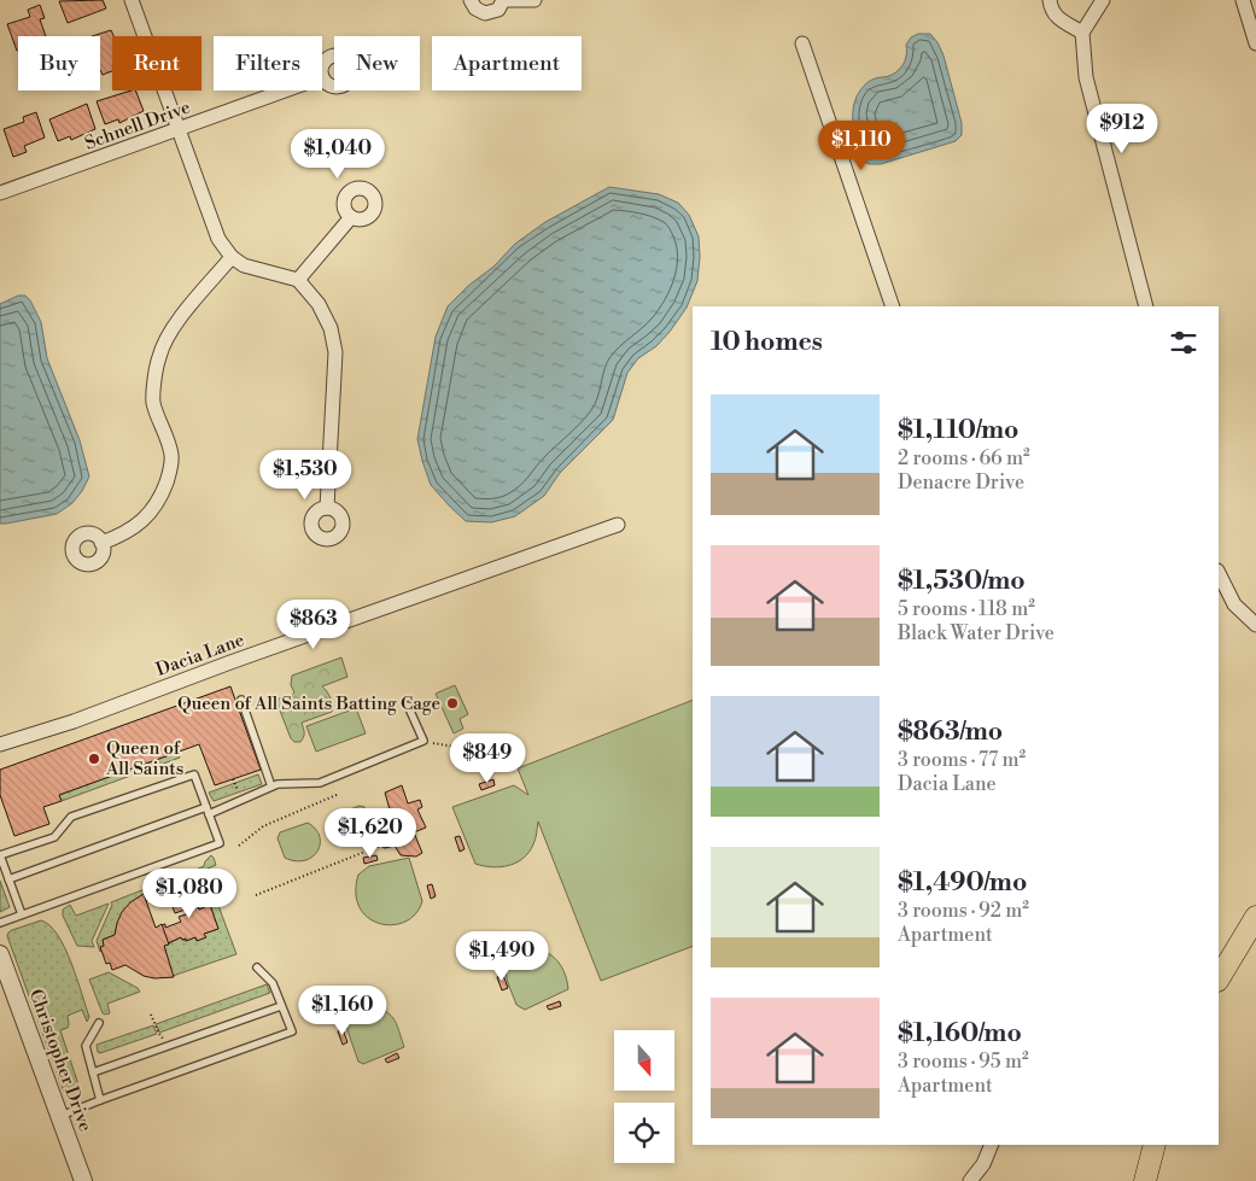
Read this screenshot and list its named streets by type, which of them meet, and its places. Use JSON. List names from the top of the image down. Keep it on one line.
{"streets":{"street":["Schnell Drive","Dacia Lane","Christopher Drive"]},"places":["Queen of All Saints Batting Cage","Queen of All Saints"],"north":"bottom","page":{"chip":["Buy","Rent","Filters","New","Apartment"],"price":["$912","$1,110","$1,040","$1,530","$863","$849","$1,620","$1,080","$1,490","$1,160"],"heading":"10 homes","list":[{"name":"$1,110/mo","note":"2 rooms · 66 m² · Denacre Drive"},{"name":"$1,530/mo","note":"5 rooms · 118 m² · Black Water Drive"},{"name":"$863/mo","note":"3 rooms · 77 m² · Dacia Lane"},{"name":"$1,490/mo","note":"3 rooms · 92 m² · Apartment"},{"name":"$1,160/mo","note":"3 rooms · 95 m² · Apartment"}]}}
